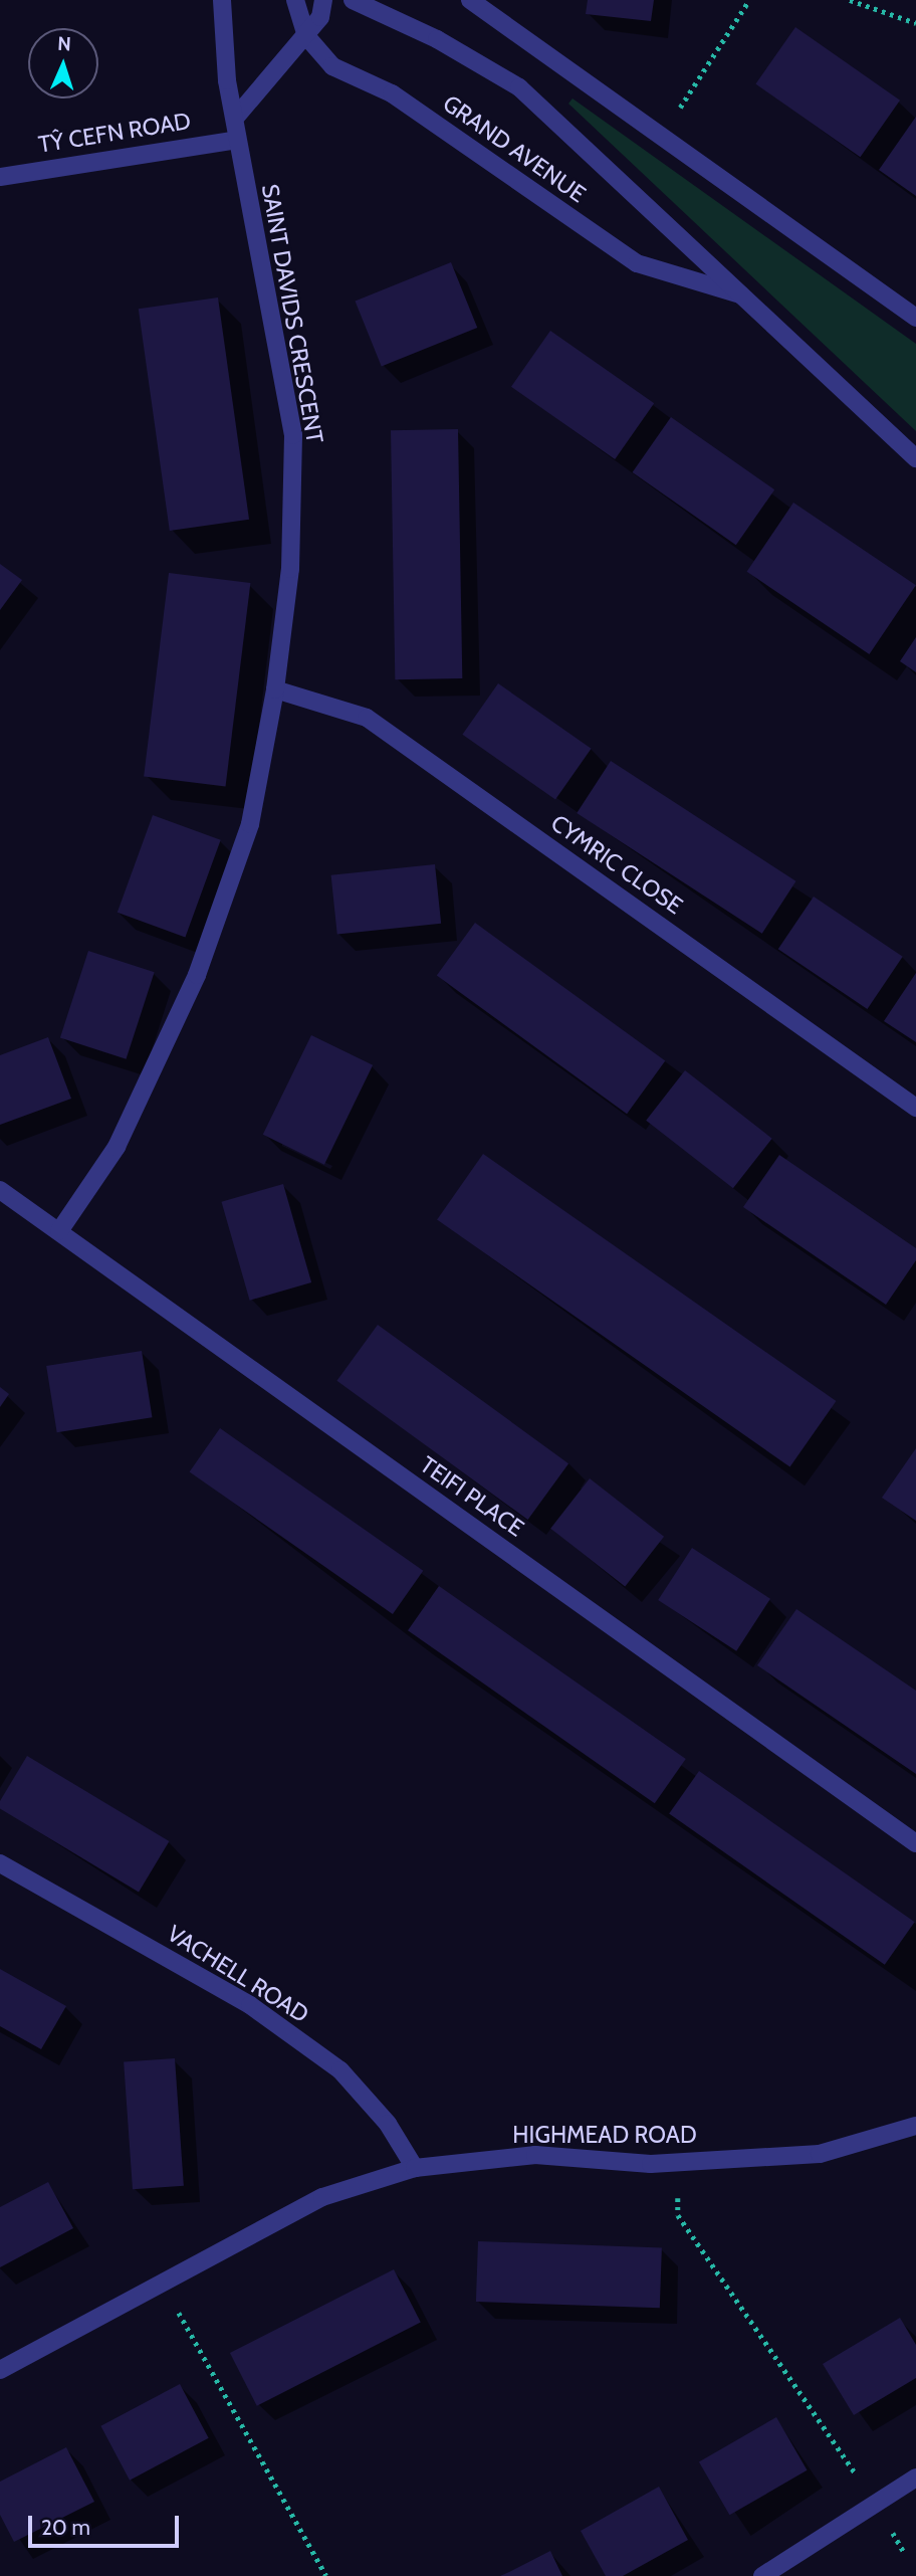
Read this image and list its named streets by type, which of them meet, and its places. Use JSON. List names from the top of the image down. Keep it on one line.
{"streets":{"street":["TŶ CEFN ROAD","GRAND AVENUE","SAINT DAVIDS CRESCENT","CYMRIC CLOSE","TEIFI PLACE","VACHELL ROAD","HIGHMEAD ROAD"]},"crossings":[["TŶ CEFN ROAD","SAINT DAVIDS CRESCENT"],["SAINT DAVIDS CRESCENT","CYMRIC CLOSE"],["SAINT DAVIDS CRESCENT","TEIFI PLACE"],["VACHELL ROAD","HIGHMEAD ROAD"]],"scale_bar":"20 m","north":"top"}
